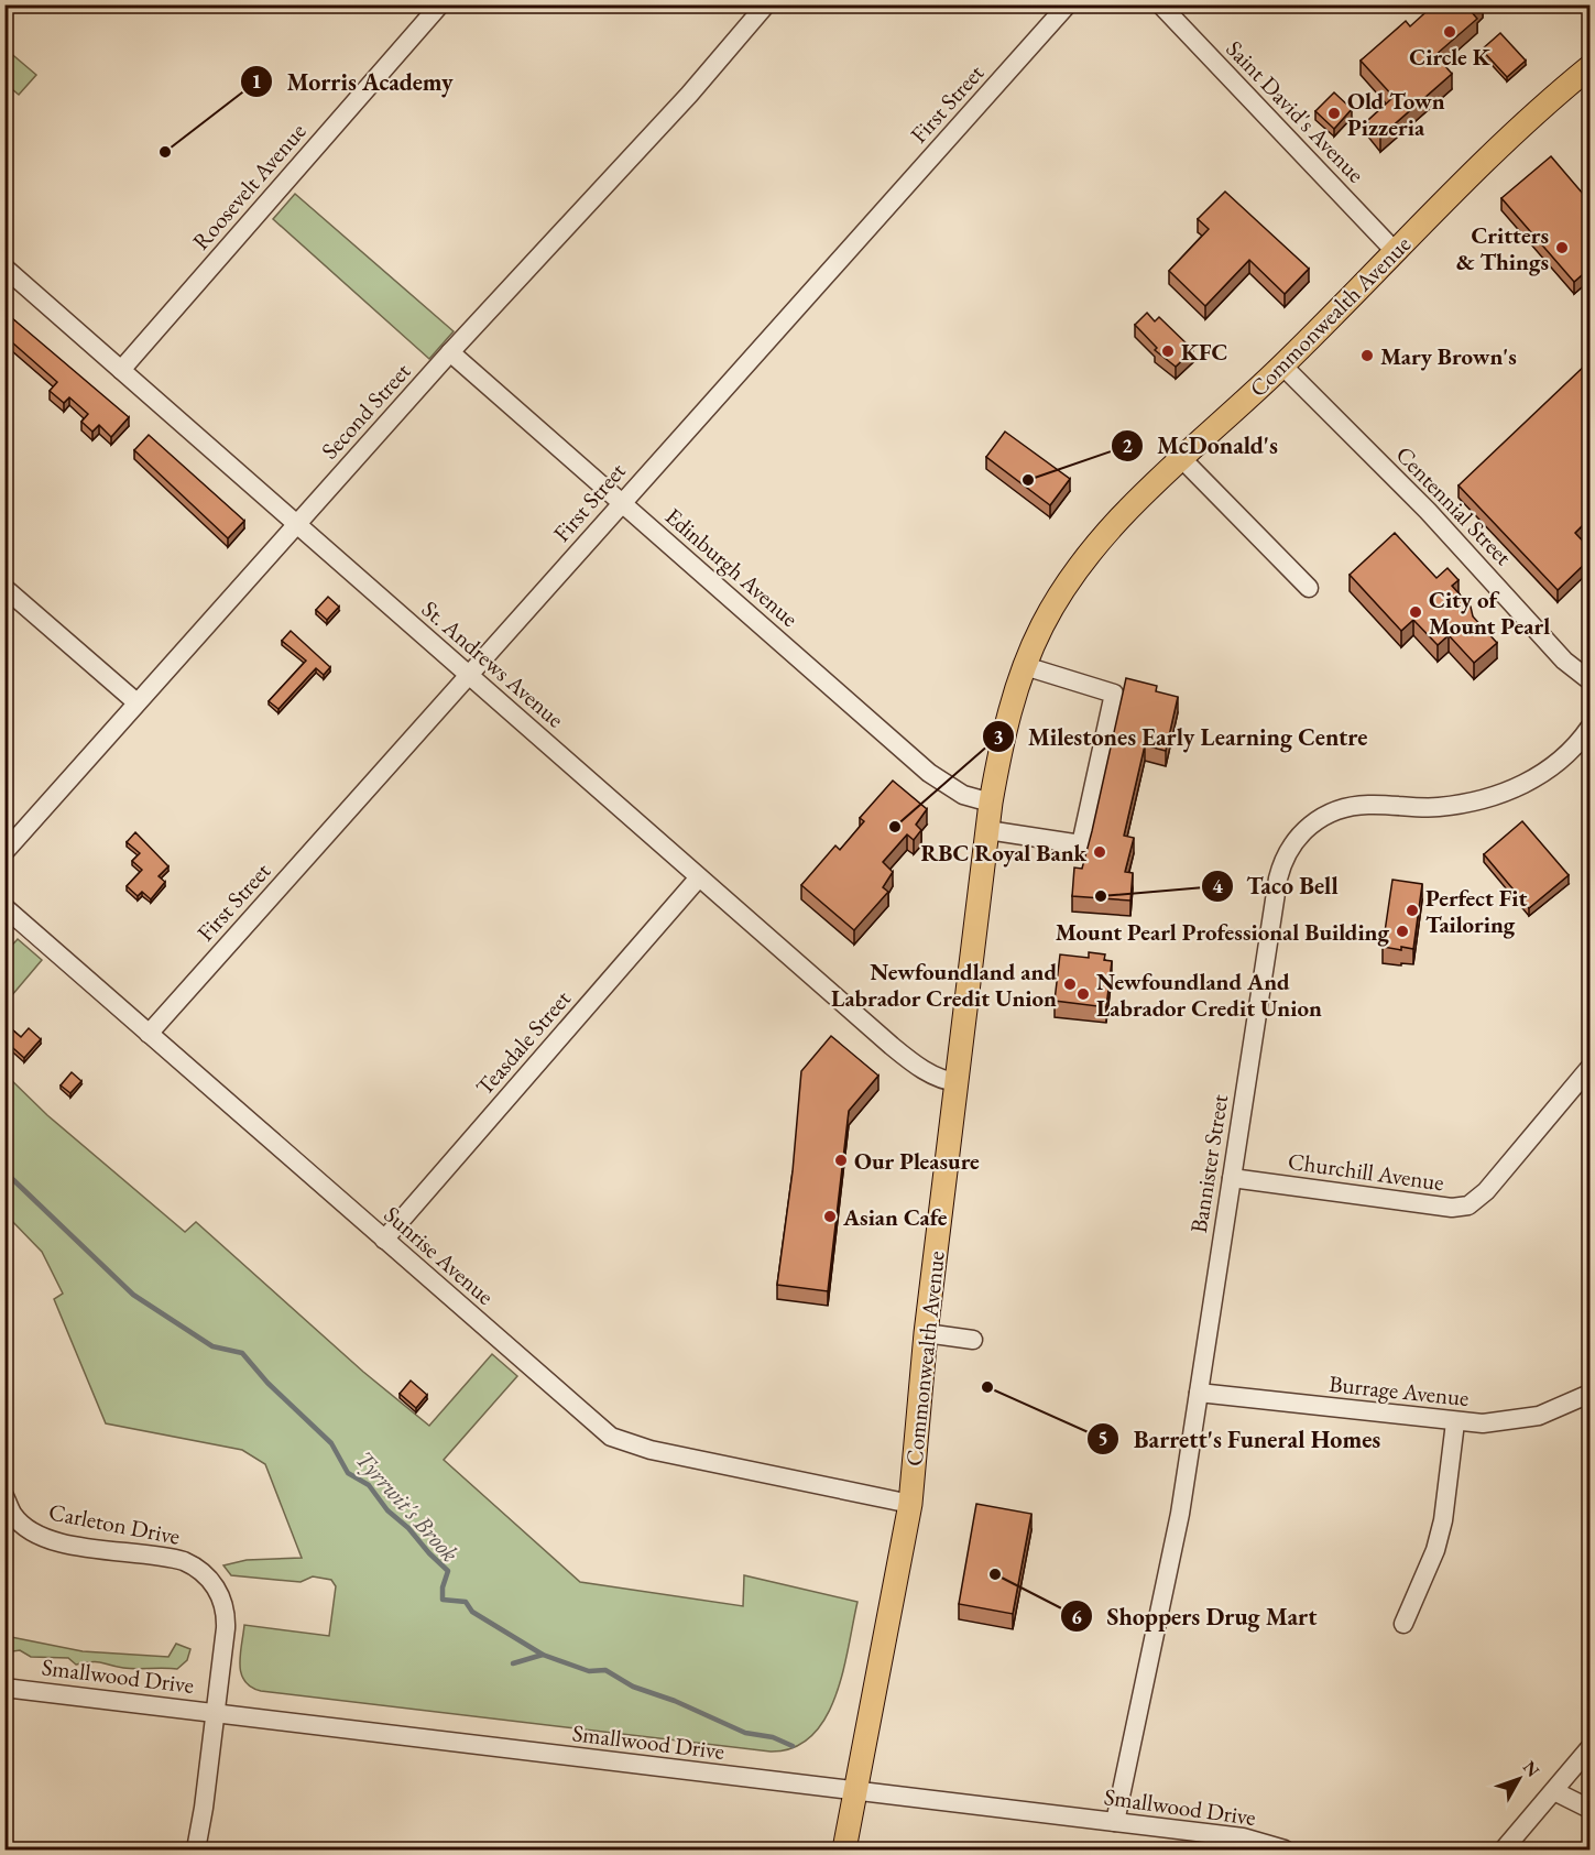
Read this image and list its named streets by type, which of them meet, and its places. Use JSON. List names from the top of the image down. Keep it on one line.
{"streets":{"main road":["Commonwealth Avenue"],"street":["First Street","Saint David's Avenue","Roosevelt Avenue","Second Street","Centennial Street","Edinburgh Avenue","St. Andrews Avenue","Teasdale Street","Bannister Street","Churchill Avenue","Sunrise Avenue","Burrage Avenue","Carleton Drive","Smallwood Drive"]},"crossings":[["First Street","Edinburgh Avenue"],["First Street","St. Andrews Avenue"],["First Street","Sunrise Avenue"],["Saint David's Avenue","Commonwealth Avenue"],["Roosevelt Avenue","St. Andrews Avenue"],["Commonwealth Avenue","Centennial Street"],["Commonwealth Avenue","Edinburgh Avenue"],["Commonwealth Avenue","St. Andrews Avenue"],["Commonwealth Avenue","Sunrise Avenue"],["Commonwealth Avenue","Smallwood Drive"],["Second Street","Edinburgh Avenue"],["Second Street","St. Andrews Avenue"],["St. Andrews Avenue","Teasdale Street"],["Teasdale Street","Sunrise Avenue"],["Bannister Street","Churchill Avenue"],["Bannister Street","Burrage Avenue"],["Bannister Street","Smallwood Drive"],["Carleton Drive","Smallwood Drive"]],"water":["Tyrrwit's Brook"],"places":["Circle K","Old Town Pizzeria","Morris Academy","Critters & Things","KFC","Mary Brown's","McDonald's","City of Mount Pearl","Milestones Early Learning Centre","RBC Royal Bank","Taco Bell","Perfect Fit Tailoring","Mount Pearl Professional Building","Newfoundland and Labrador Credit Union","Newfoundland And Labrador Credit Union","Our Pleasure","Asian Cafe","Barrett's Funeral Homes","Shoppers Drug Mart"],"north":"top right"}
